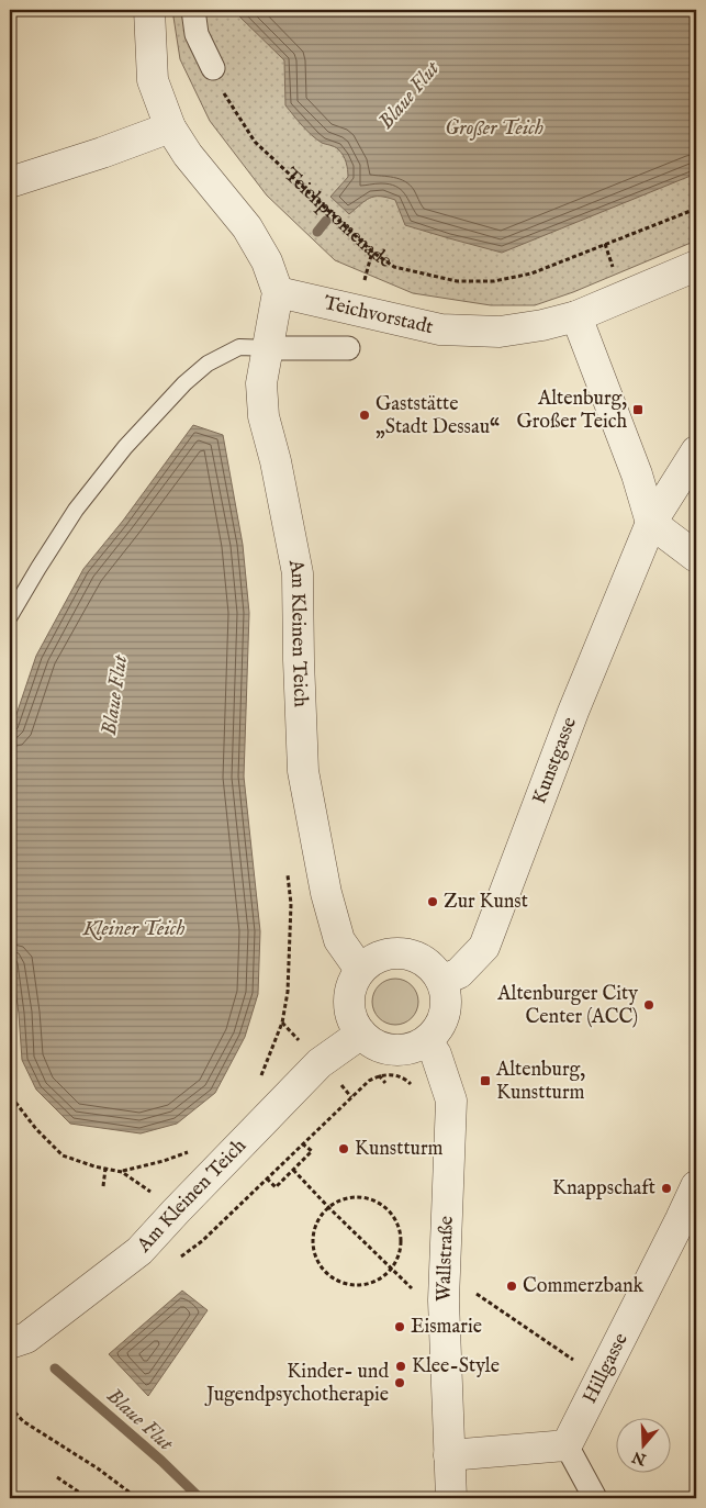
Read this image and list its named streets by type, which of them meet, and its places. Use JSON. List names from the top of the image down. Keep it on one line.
{"streets":{"street":["Teichvorstadt","Am Kleinen Teich","Kunstgasse","Wallstraße","Hillgasse"],"path":["Teichpromenade"]},"crossings":[["Teichvorstadt","Am Kleinen Teich"],["Am Kleinen Teich","Kunstgasse"],["Am Kleinen Teich","Wallstraße"],["Kunstgasse","Wallstraße"]],"water":["Blaue Flut","Großer Teich","Kleiner Teich"],"places":{"transit":["Altenburg, Großer Teich","Altenburg, Kunstturm"],"other":["Gaststätte „Stadt Dessau“","Zur Kunst","Altenburger City Center (ACC)","Kunstturm","Knappschaft","Commerzbank","Eismarie","Klee-Style","Kinder- und Jugendpsychotherapie"]},"north":"bottom"}
